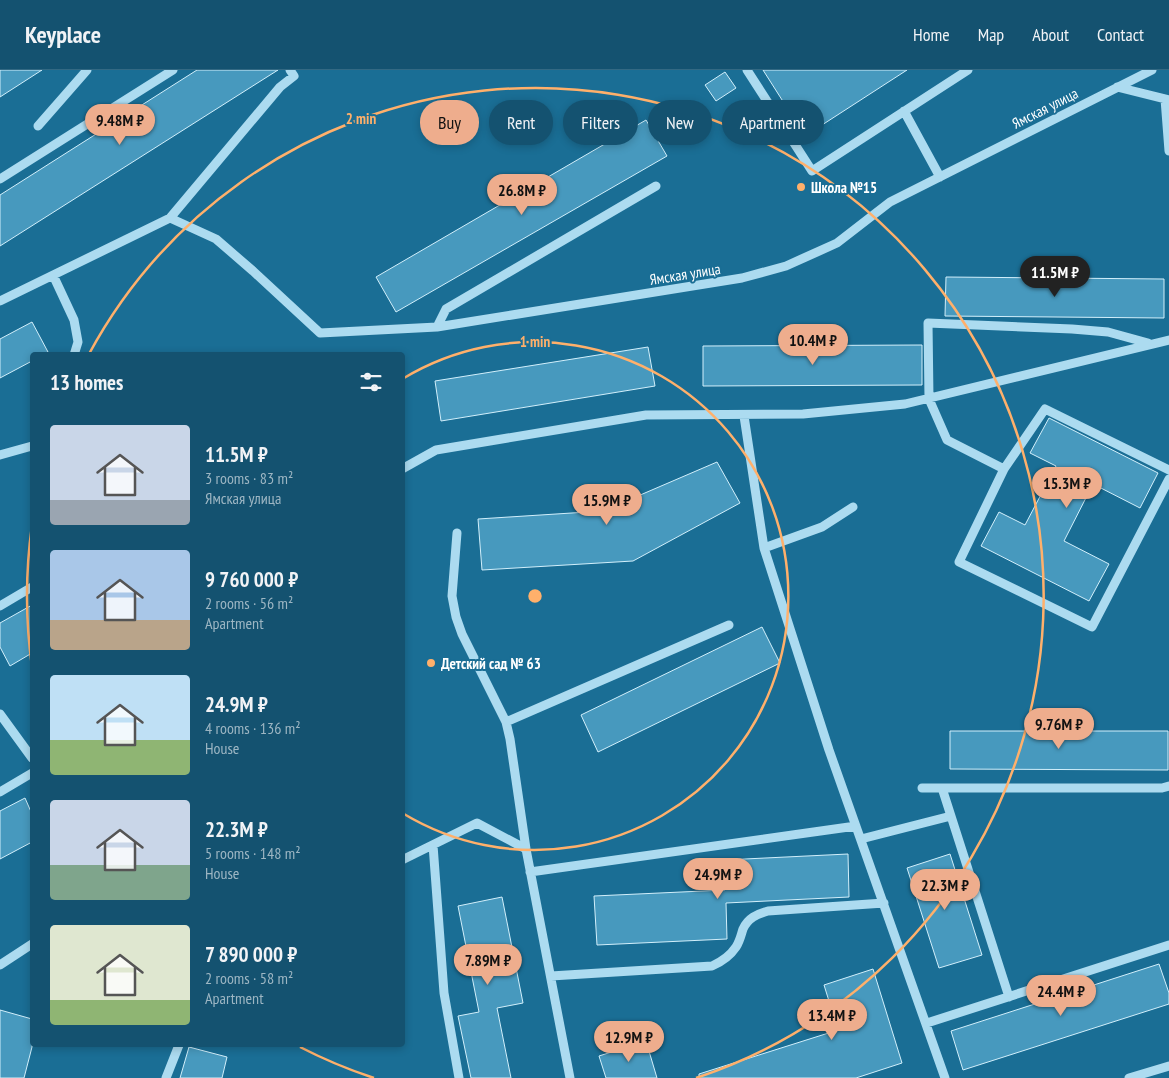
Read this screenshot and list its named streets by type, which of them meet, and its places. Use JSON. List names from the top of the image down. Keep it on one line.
{"streets":{"street":["Ямская улица"]},"places":["Школа №15","Детский сад № 63"],"page":{"header":"Keyplace","nav":["Home","Map","About","Contact"],"chip":["Buy","Rent","Filters","New","Apartment"],"price":["9.48M ₽","26.8M ₽","11.5M ₽","10.4M ₽","15.3M ₽","15.9M ₽","9.76M ₽","24.9M ₽","22.3M ₽","7.89M ₽","24.4M ₽","13.4M ₽","12.9M ₽"],"heading":"13 homes","list":[{"name":"11.5M ₽","note":"3 rooms · 83 m² · Ямская улица"},{"name":"9 760 000 ₽","note":"2 rooms · 56 m² · Apartment"},{"name":"24.9M ₽","note":"4 rooms · 136 m² · House"},{"name":"22.3M ₽","note":"5 rooms · 148 m² · House"},{"name":"7 890 000 ₽","note":"2 rooms · 58 m² · Apartment"}]},"rings":["2 min","1 min"]}
